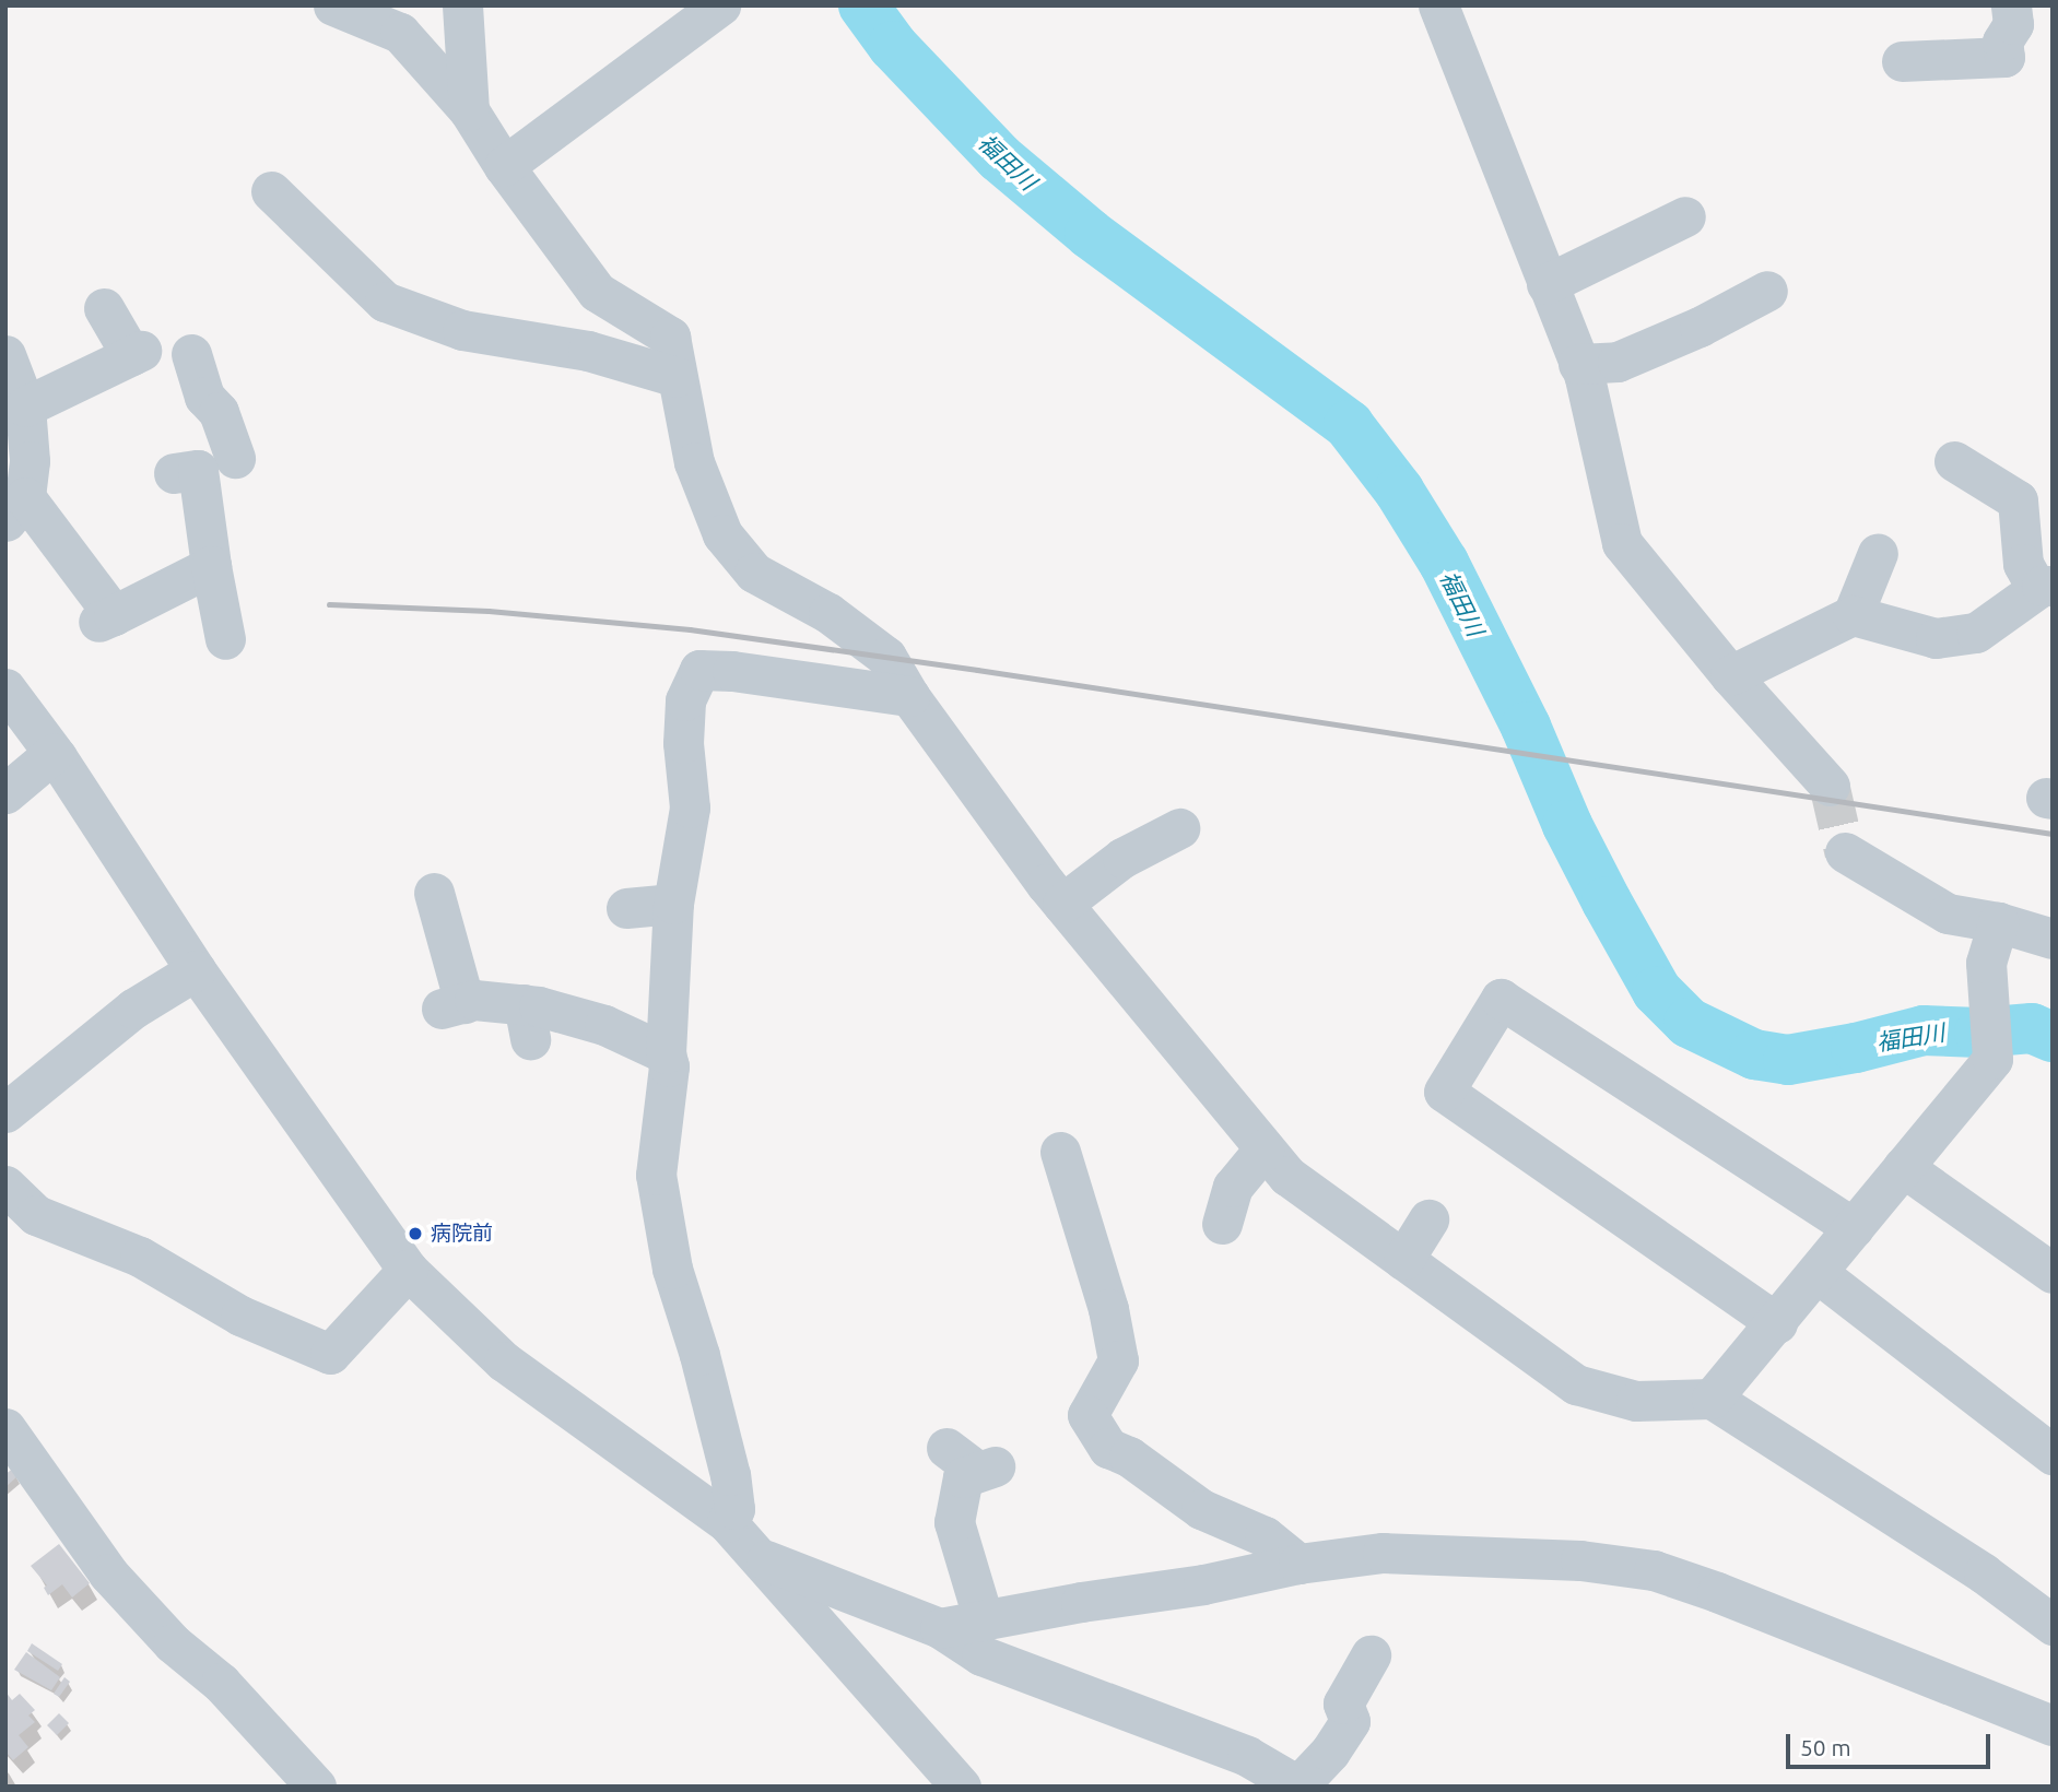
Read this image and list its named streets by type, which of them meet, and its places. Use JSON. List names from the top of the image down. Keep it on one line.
{"water":["福田川"],"places":["病院前"],"scale_bar":"50 m"}
